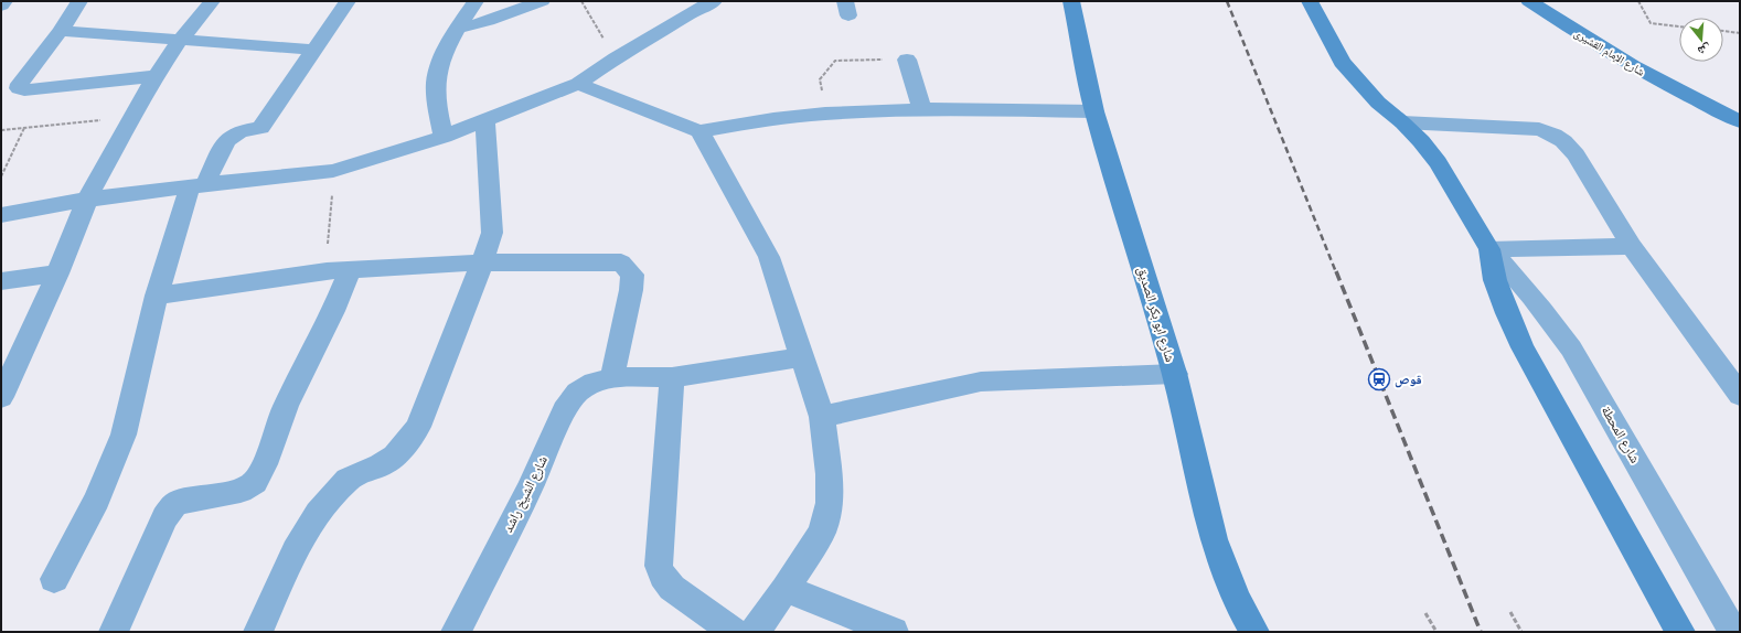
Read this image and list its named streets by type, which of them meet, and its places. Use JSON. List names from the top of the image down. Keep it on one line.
{"streets":{"street":["شارع الإمام القشيرى","شارع ابو بكر الصديق","شارع المحطة","شارع الشيخ راشد"]},"places":{"station":["قوص"]},"north":"bottom"}
